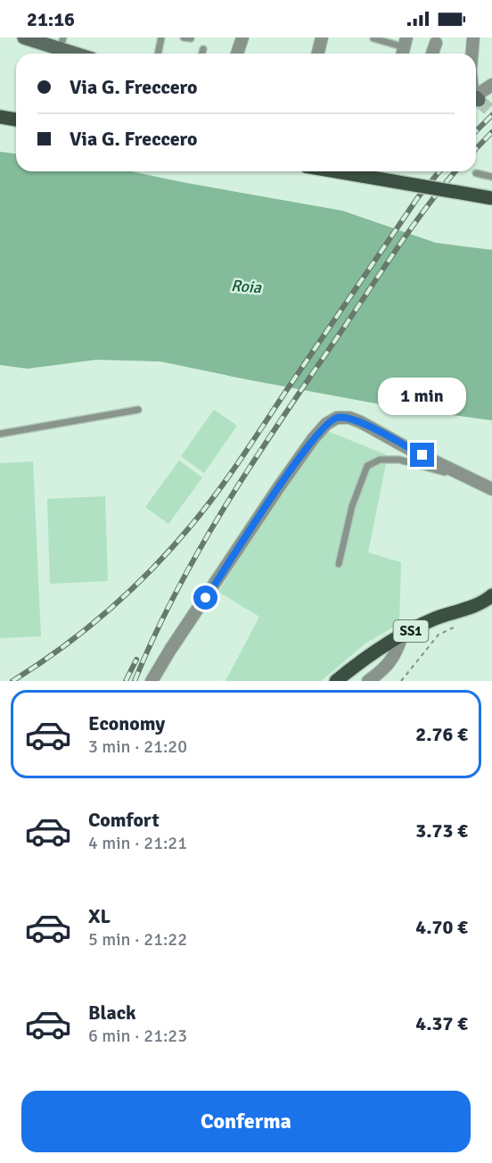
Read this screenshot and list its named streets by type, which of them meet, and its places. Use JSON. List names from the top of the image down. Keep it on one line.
{"streets":{"main road":["SS1"]},"water":["Roia"],"page":{"status":"21:16","banner":["Via G. Freccero","Via G. Freccero"],"bubble":"1 min","list":[{"name":"Economy","note":"3 min · 21:20","value":"2.76 €"},{"name":"Comfort","note":"4 min · 21:21","value":"3.73 €"},{"name":"XL","note":"5 min · 21:22","value":"4.70 €"},{"name":"Black","note":"6 min · 21:23","value":"4.37 €"}],"buttons":"Conferma"}}
